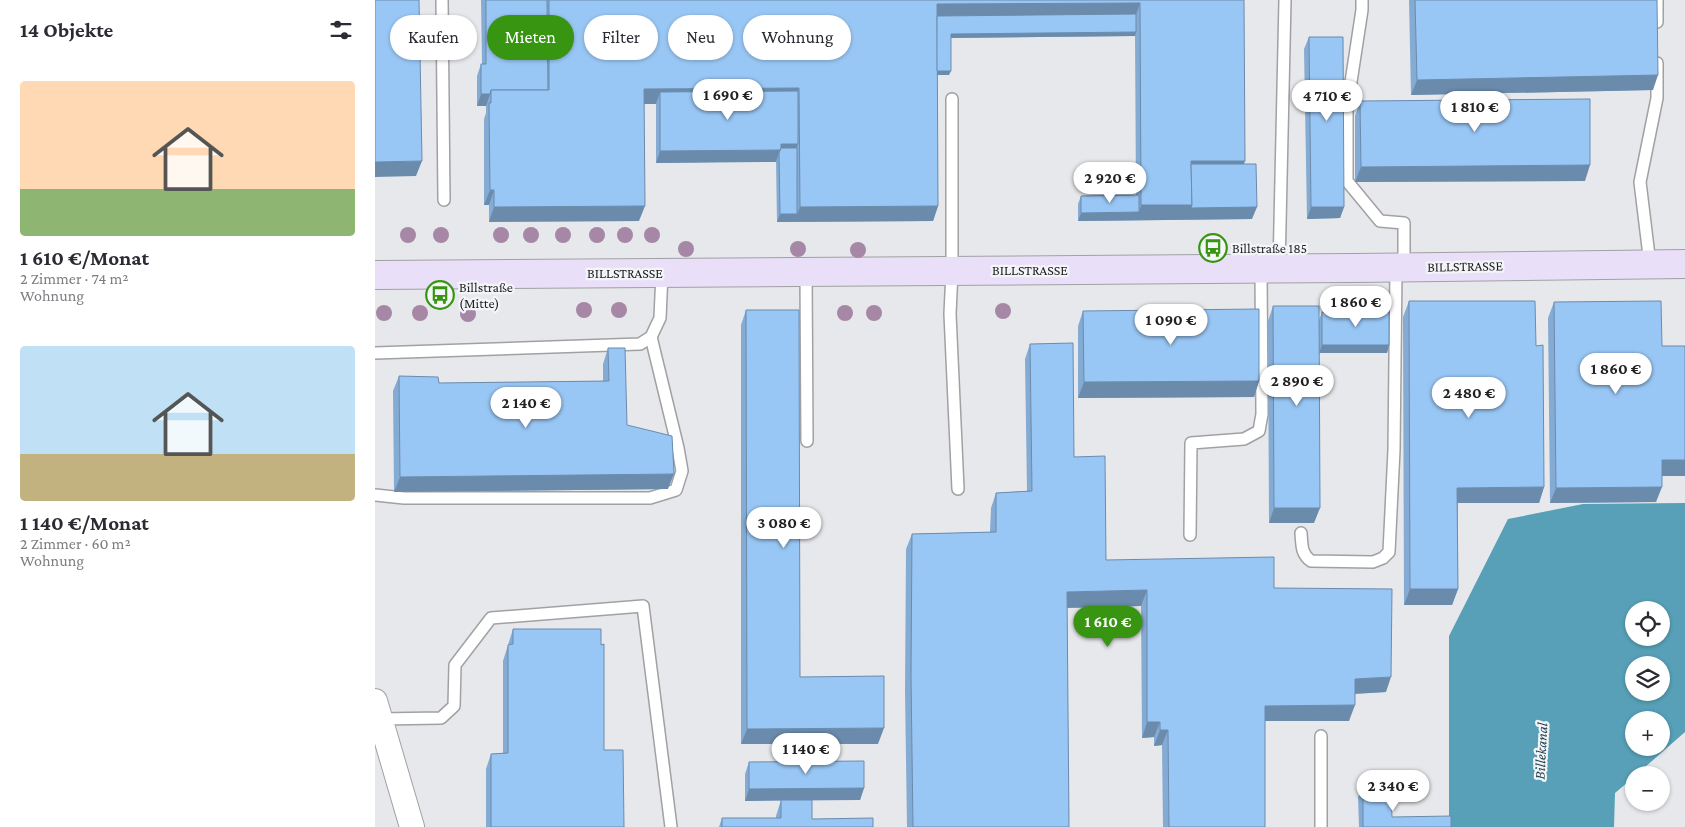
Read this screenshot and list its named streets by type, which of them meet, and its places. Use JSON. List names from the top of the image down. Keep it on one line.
{"streets":{"street":["BILLSTRASSE"]},"water":["Billekanal"],"places":{"bus stop":["Billstraße 185","Billstraße (Mitte)"]},"page":{"heading":"14 Objekte","chip":["Kaufen","Mieten","Filter","Neu","Wohnung"],"list":[{"name":"1 610 €/Monat","note":"2 Zimmer · 74 m² · Wohnung"},{"name":"1 140 €/Monat","note":"2 Zimmer · 60 m² · Wohnung"}],"price":["1 690 €","4 710 €","1 810 €","2 920 €","1 860 €","1 090 €","1 860 €","2 890 €","2 480 €","2 140 €","3 080 €","1 610 €","1 140 €","2 340 €"],"map_buttons":["+","−"]}}
